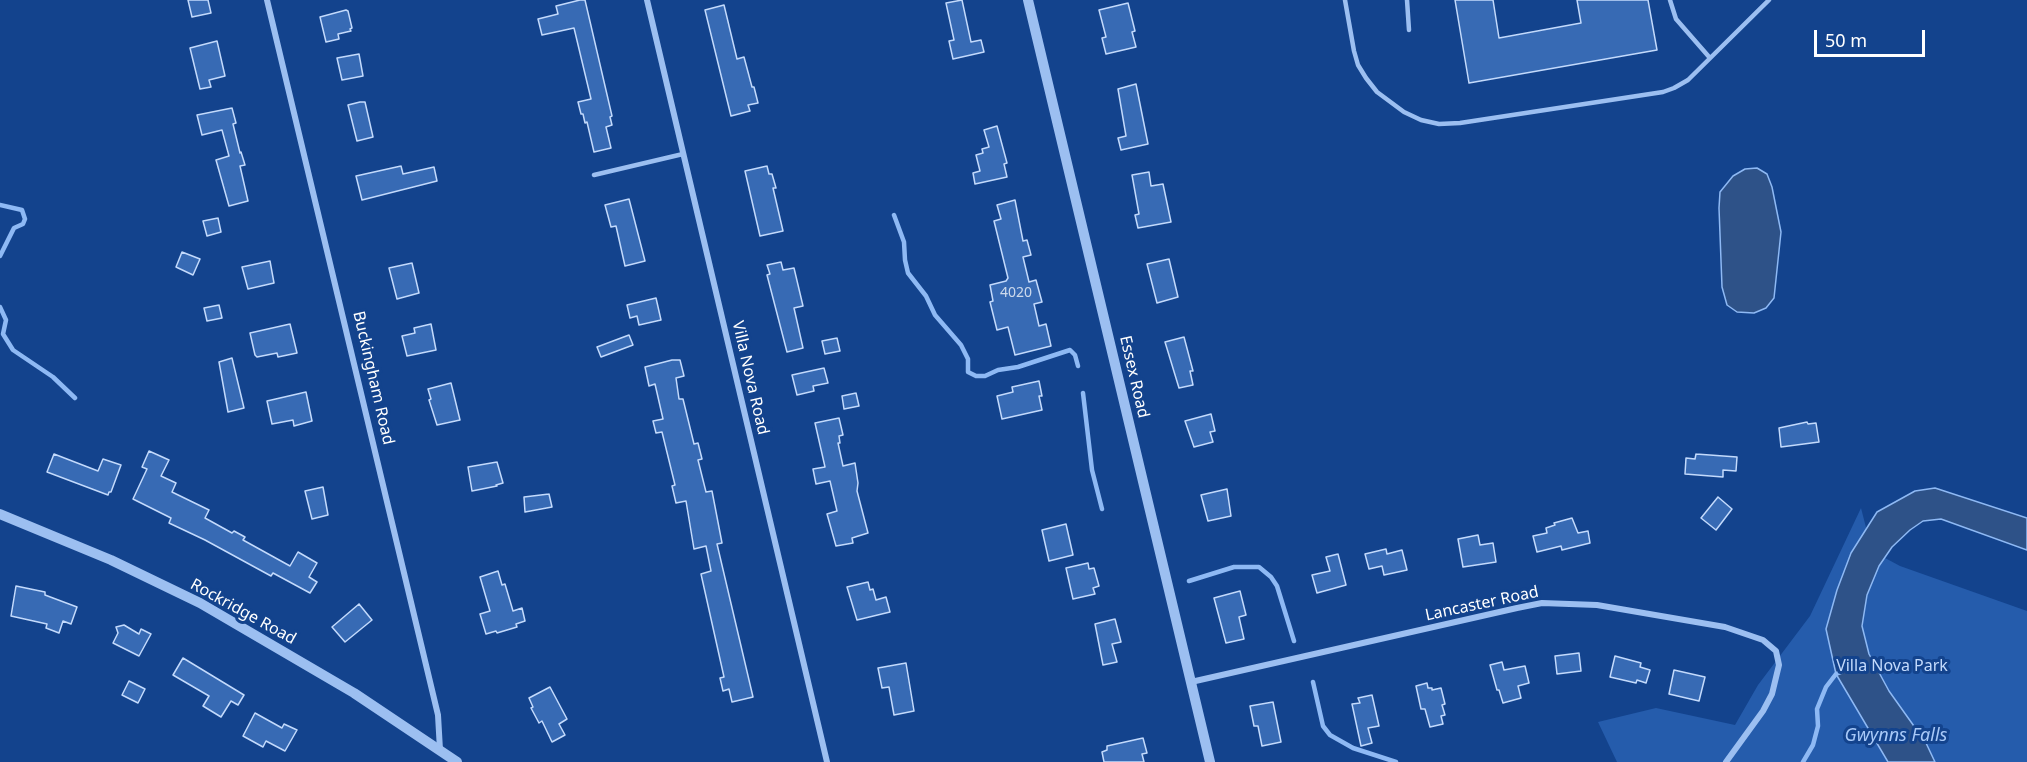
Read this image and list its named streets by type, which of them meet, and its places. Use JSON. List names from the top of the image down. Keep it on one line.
{"streets":{"street":["Essex Road","Buckingham Road","Villa Nova Road","Lancaster Road","Rockridge Road"]},"crossings":[["Essex Road","Lancaster Road"],["Buckingham Road","Rockridge Road"]],"water":["Gwynns Falls"],"parks":["Villa Nova Park"],"house_numbers":["4020"],"scale_bar":"50 m"}
